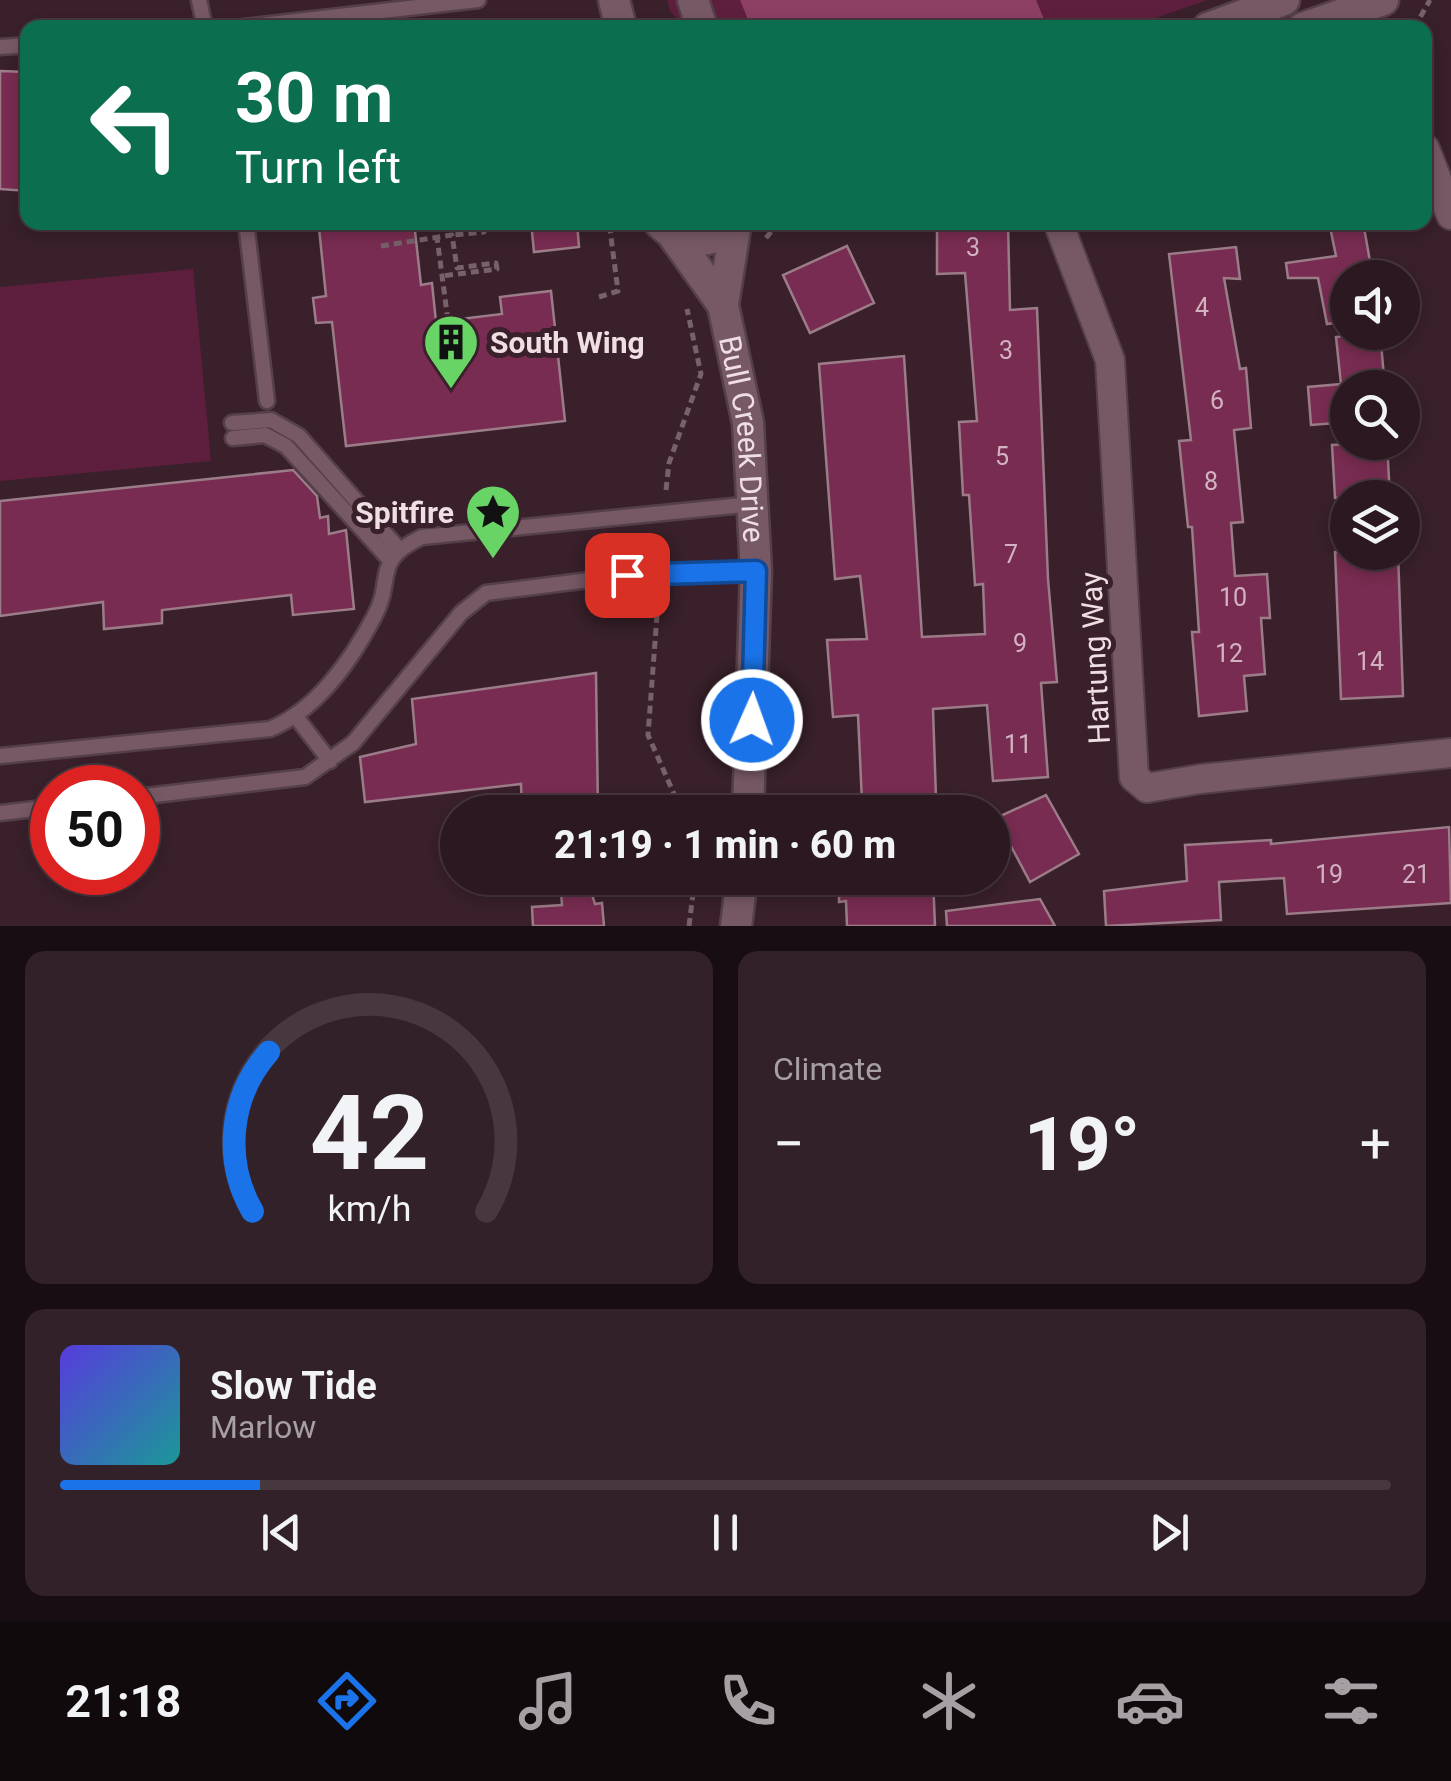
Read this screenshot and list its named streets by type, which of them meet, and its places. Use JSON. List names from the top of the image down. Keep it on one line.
{"streets":{"main road":["Bull Creek Drive"],"street":["Hartung Way"]},"places":{"building":["South Wing"],"place":["Spitfire"]},"house_numbers":["3","4","3","6","5","8","7","10","9","12","14","11","19","21"],"page":{"turn":["30 m","Turn left"],"limit":"50","trip":"21:19 · 1 min · 60 m","tile":"Climate","heat":["−","19°","+"],"song":["Slow Tide","Marlow"],"tabs":"21:18","gauge":["42","km/h"]}}
